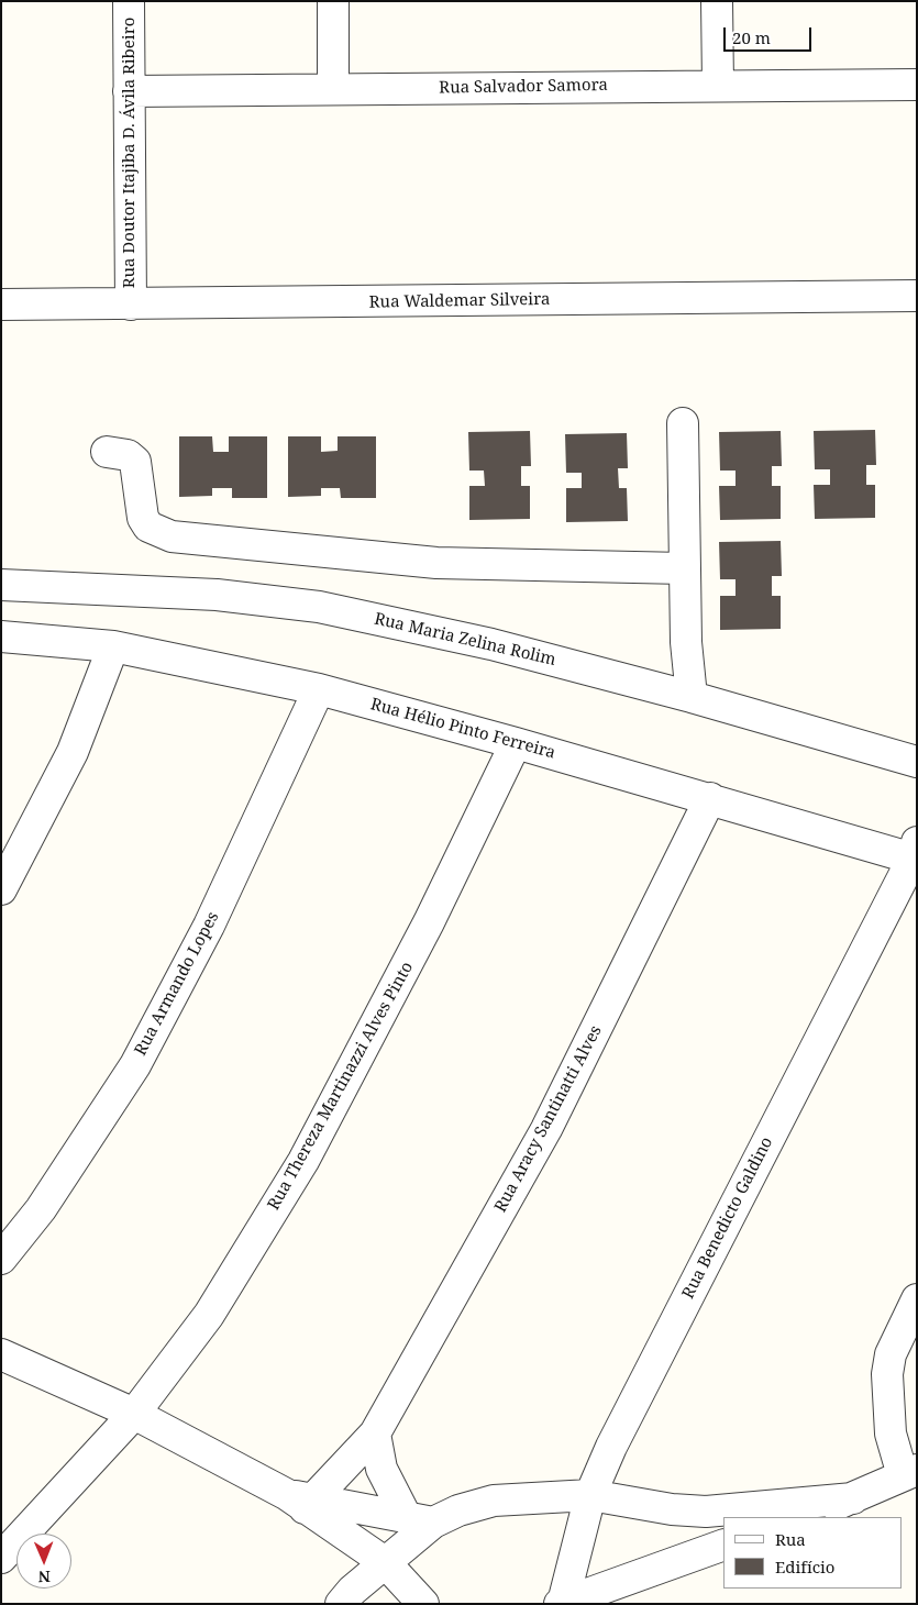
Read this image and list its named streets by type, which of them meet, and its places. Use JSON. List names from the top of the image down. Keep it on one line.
{"streets":{"street":["Rua Salvador Samora","Rua Doutor Itajiba D. Ávila Ribeiro","Rua Waldemar Silveira","Rua Maria Zelina Rolim","Rua Hélio Pinto Ferreira","Rua Armando Lopes","Rua Thereza Martinazzi Alves Pinto","Rua Aracy Santinatti Alves","Rua Benedicto Galdino"]},"crossings":[["Rua Salvador Samora","Rua Doutor Itajiba D. Ávila Ribeiro"],["Rua Doutor Itajiba D. Ávila Ribeiro","Rua Waldemar Silveira"],["Rua Hélio Pinto Ferreira","Rua Armando Lopes"],["Rua Hélio Pinto Ferreira","Rua Thereza Martinazzi Alves Pinto"],["Rua Hélio Pinto Ferreira","Rua Aracy Santinatti Alves"],["Rua Hélio Pinto Ferreira","Rua Benedicto Galdino"]],"legend":["Rua","Edifício"],"scale_bar":"20 m","north":"bottom"}
